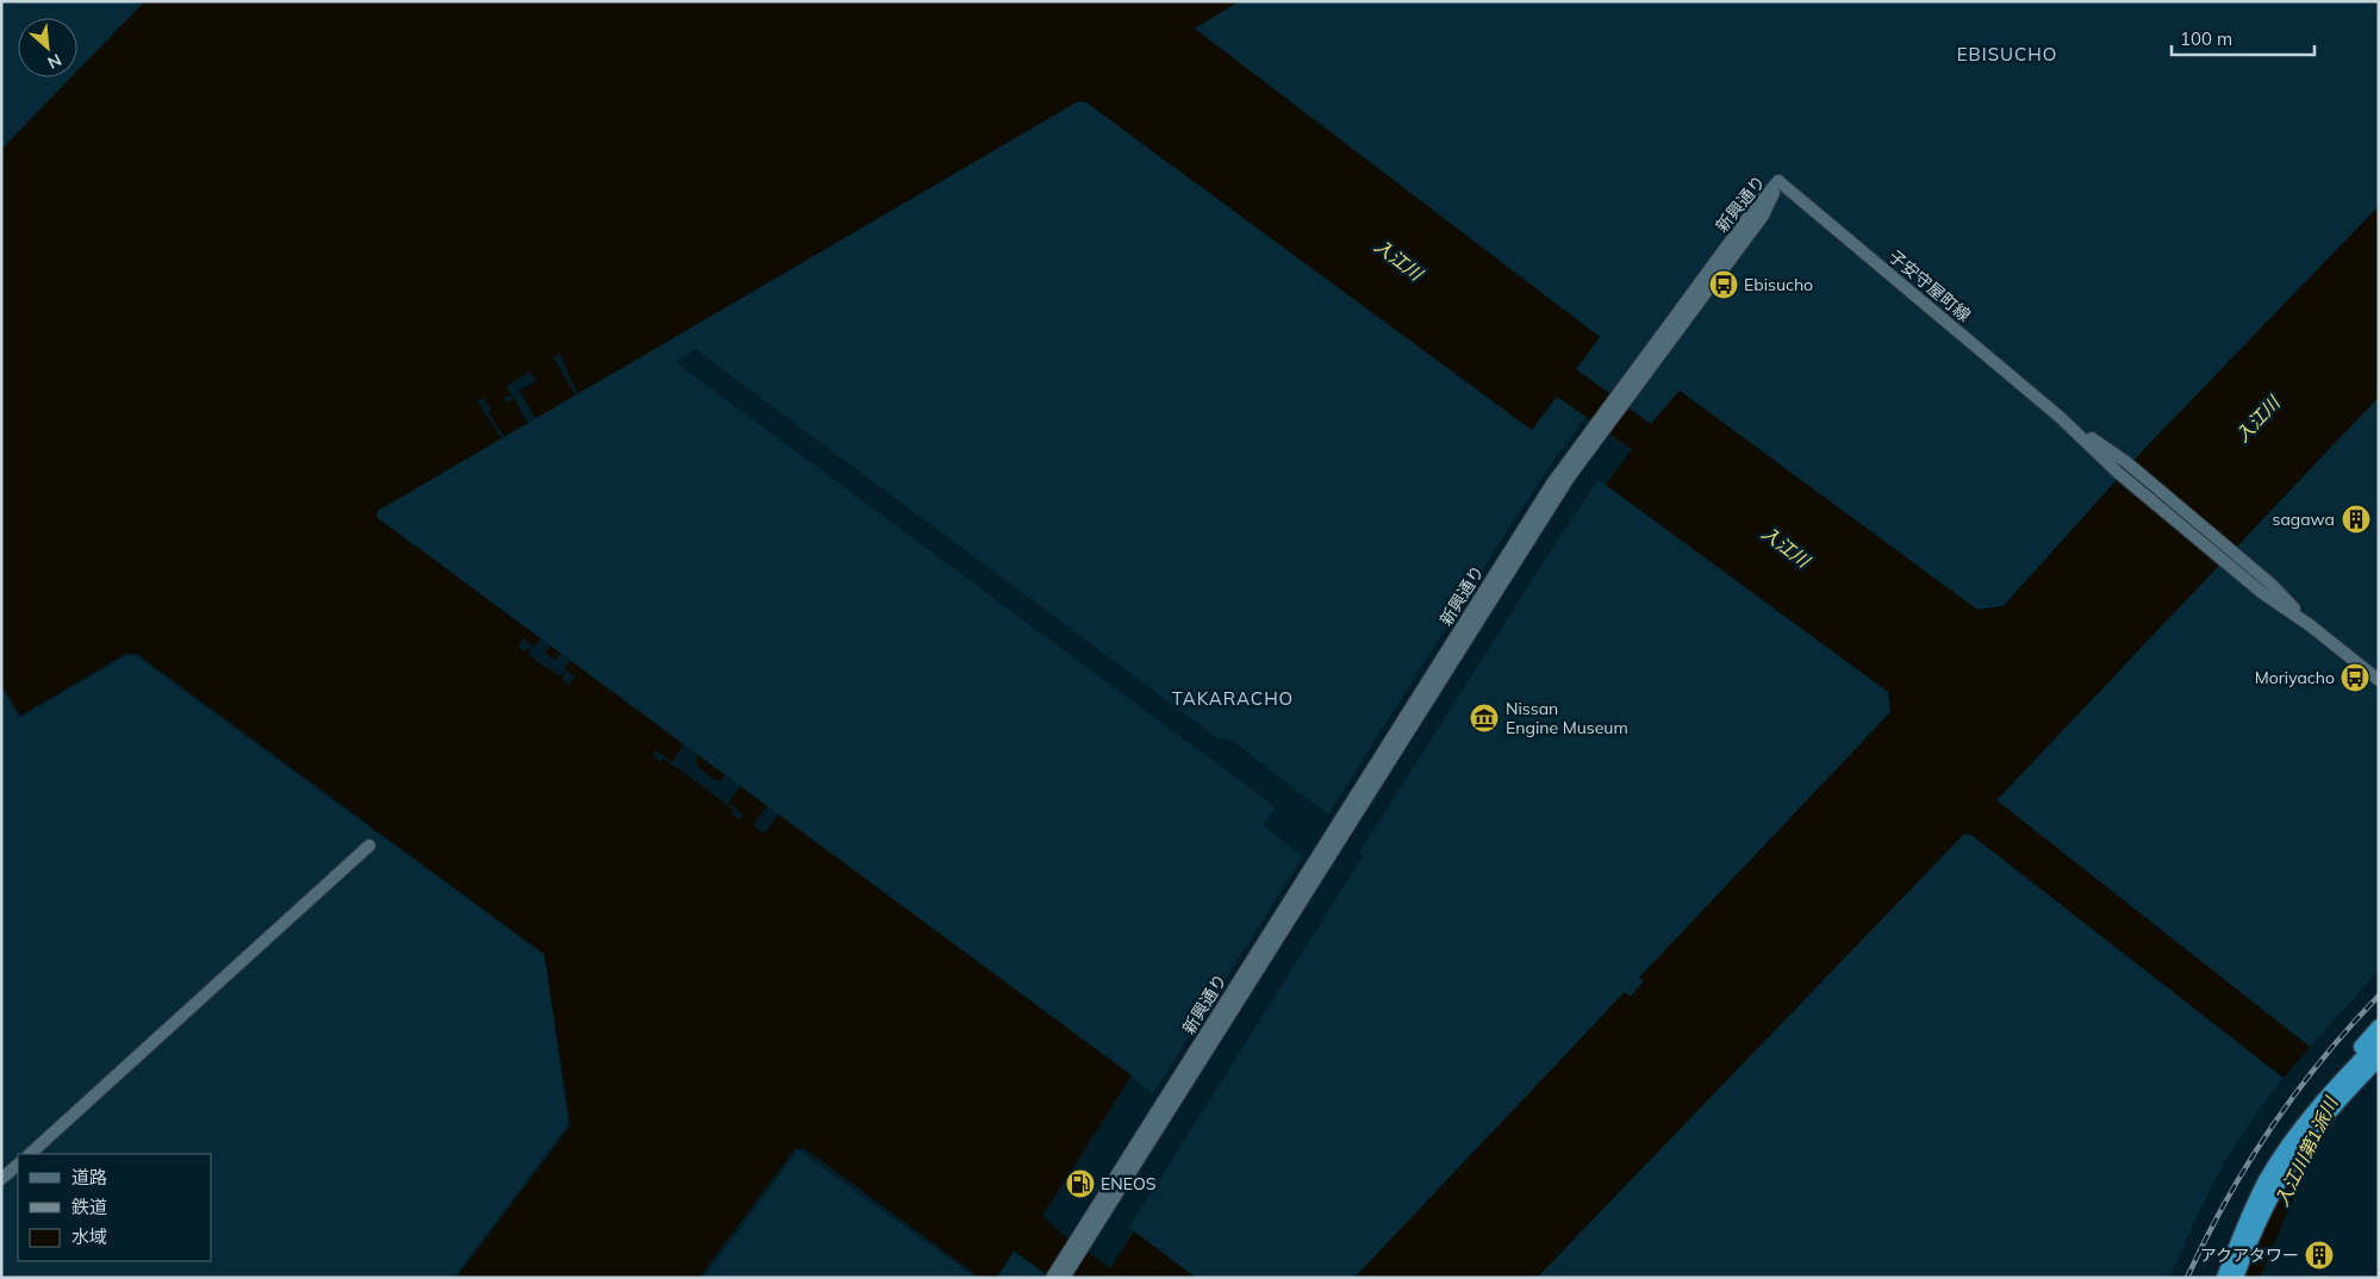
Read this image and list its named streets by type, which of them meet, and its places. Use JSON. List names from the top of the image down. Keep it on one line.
{"streets":{"street":["新興通り","子安守屋町線"]},"crossings":[["新興通り","子安守屋町線"]],"districts":["EBISUCHO","TAKARACHO"],"water":["入江川","入江川第1派川"],"places":{"bus stop":["Ebisucho","Moriyacho"],"building":["sagawa","アクアタワー"],"museum":["Nissan Engine Museum"],"fuel station":["ENEOS"]},"legend":["道路","鉄道","水域"],"scale_bar":"100 m","north":"bottom right"}
